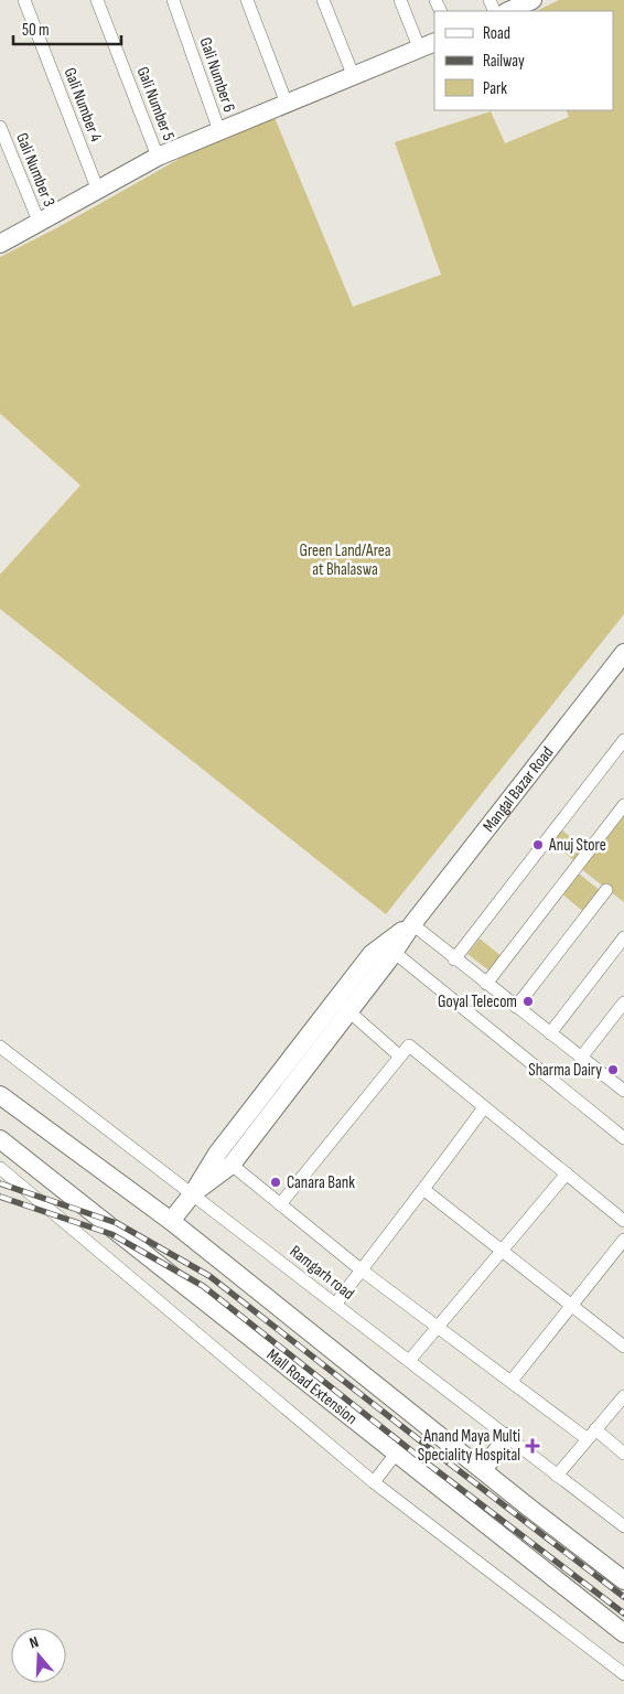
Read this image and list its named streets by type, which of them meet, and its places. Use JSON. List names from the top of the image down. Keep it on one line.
{"streets":{"main road":["Mangal Bazar Road","Mall Road Extension"],"street":["Gali Number 6","Gali Number 5","Gali Number 4","Gali Number 3","Ramgarh road"]},"parks":["Green Land/Area at Bhalaswa"],"places":{"other":["Anuj Store","Goyal Telecom","Sharma Dairy","Canara Bank"],"health":["Anand Maya Multi Speciality Hospital"]},"legend":["Road","Railway","Park"],"scale_bar":"50 m","north":"top"}
